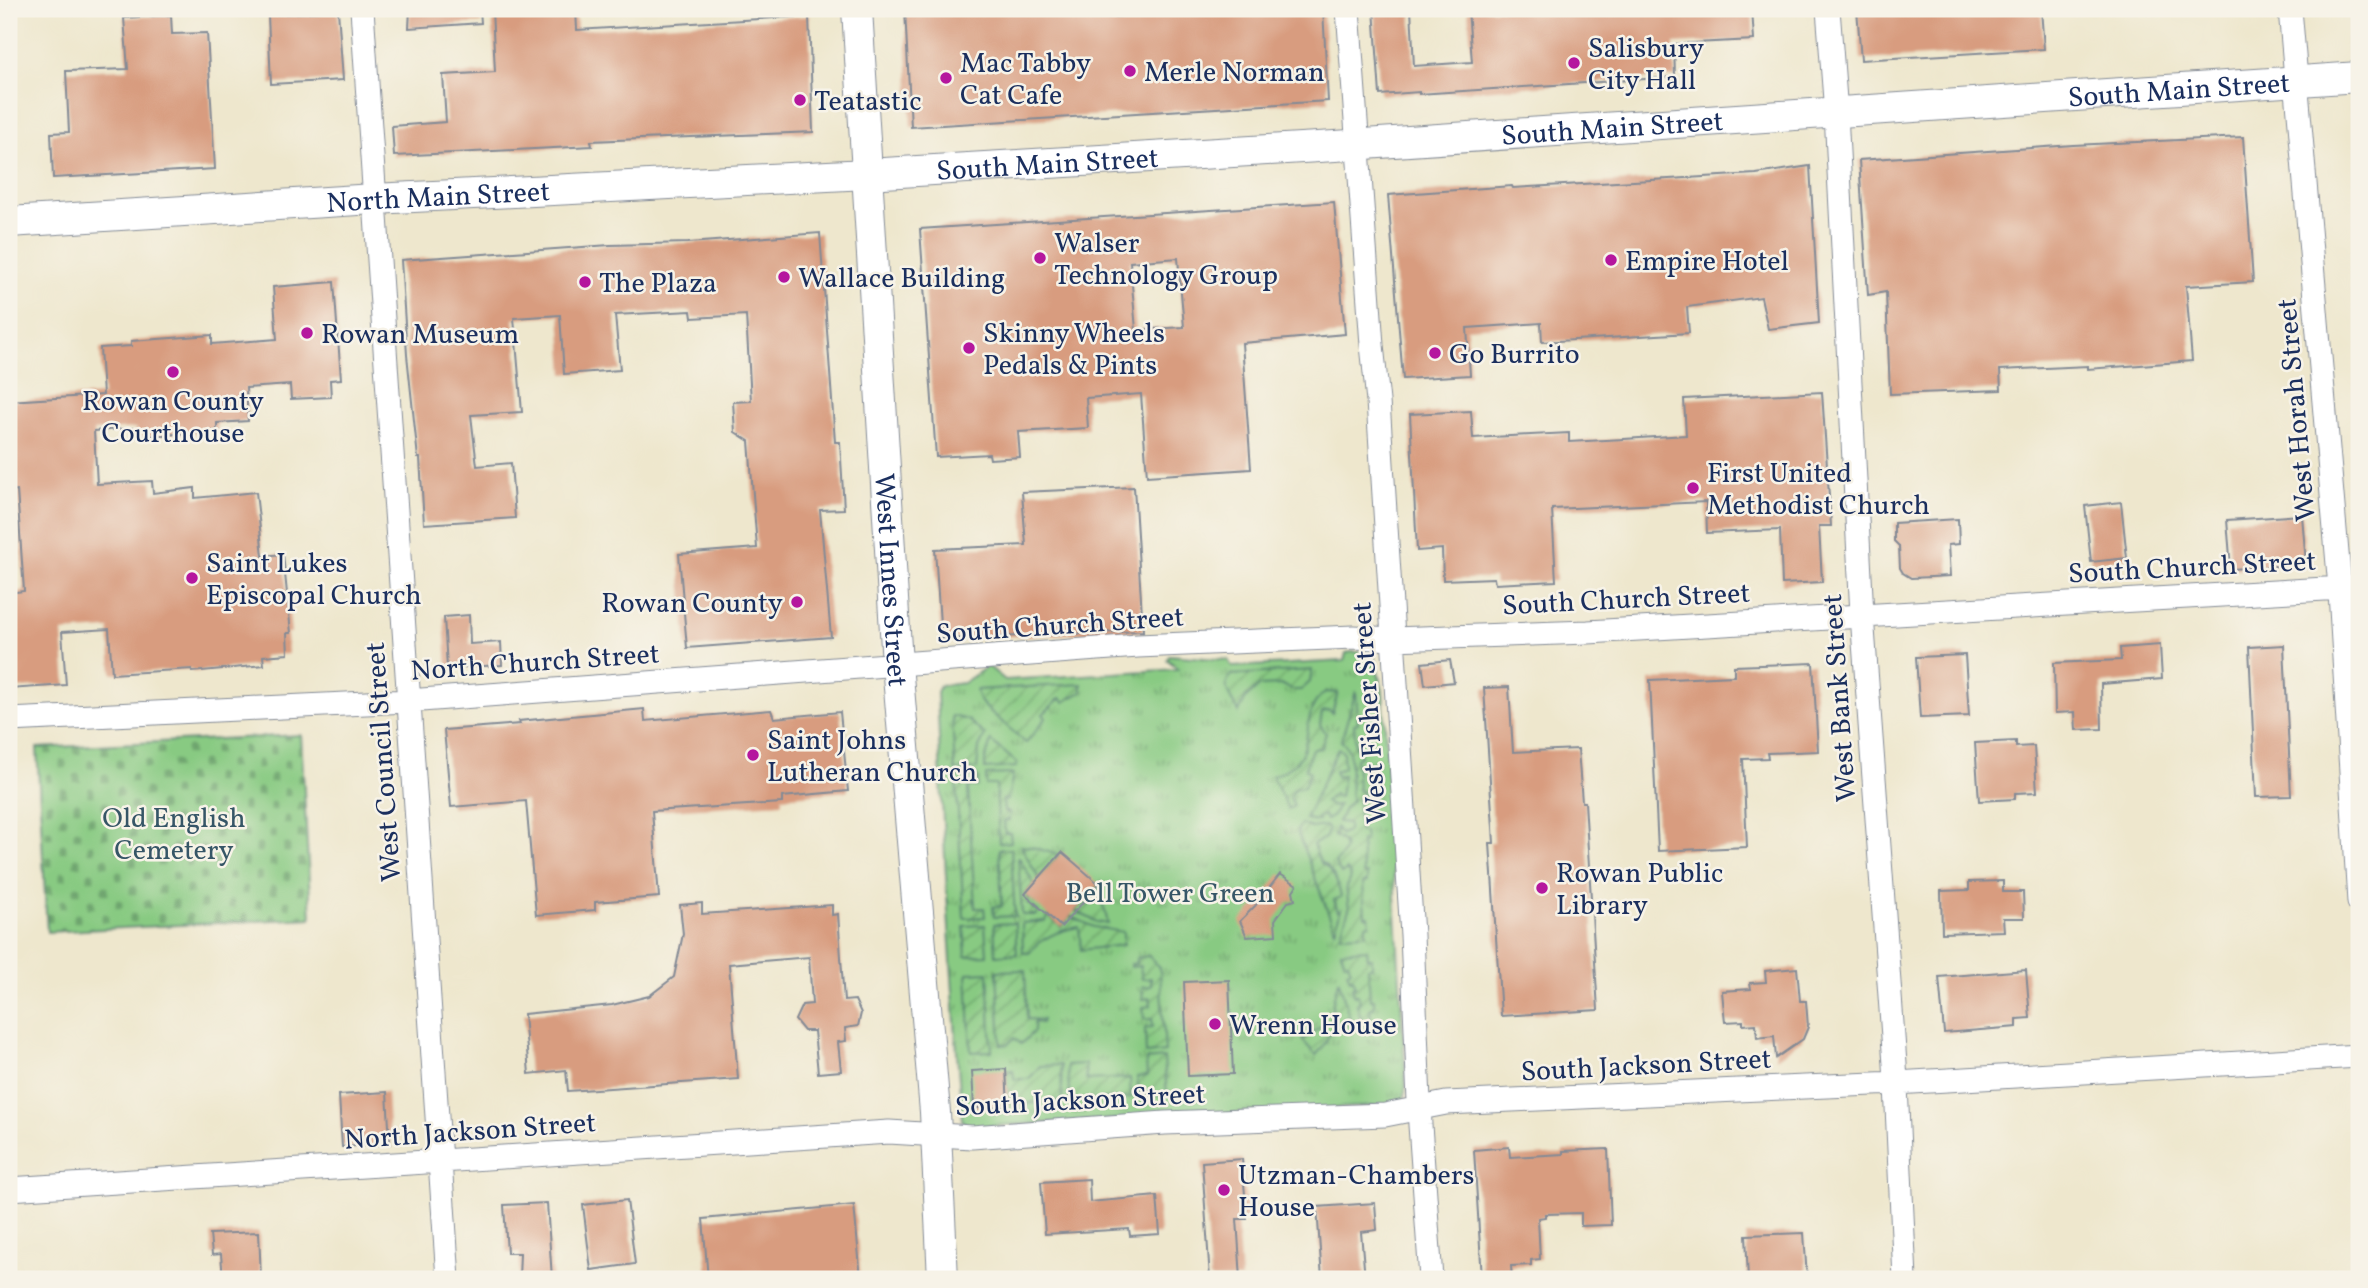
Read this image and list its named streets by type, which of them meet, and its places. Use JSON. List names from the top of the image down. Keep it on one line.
{"streets":{"main road":["South Main Street","North Main Street","West Innes Street"],"street":["West Horah Street","South Church Street","North Church Street","West Bank Street","West Fisher Street","West Council Street","South Jackson Street","North Jackson Street"]},"crossings":[["South Main Street","North Main Street"],["South Main Street","West Horah Street"],["South Main Street","West Innes Street"],["South Main Street","West Bank Street"],["South Main Street","West Fisher Street"],["North Main Street","West Innes Street"],["North Main Street","West Council Street"],["West Horah Street","South Church Street"],["South Church Street","West Innes Street"],["South Church Street","North Church Street"],["South Church Street","West Bank Street"],["South Church Street","West Fisher Street"],["West Innes Street","North Church Street"],["West Innes Street","South Jackson Street"],["West Innes Street","North Jackson Street"],["North Church Street","West Council Street"],["West Bank Street","South Jackson Street"],["West Fisher Street","South Jackson Street"],["West Council Street","North Jackson Street"],["South Jackson Street","North Jackson Street"]],"parks":["Old English Cemetery","Bell Tower Green"],"places":["Salisbury City Hall","Merle Norman","Mac Tabby Cat Cafe","Teatastic","Walser Technology Group","Empire Hotel","Wallace Building","The Plaza","Rowan Museum","Skinny Wheels Pedals & Pints","Go Burrito","Rowan County Courthouse","First United Methodist Church","Saint Lukes Episcopal Church","Rowan County","Saint Johns Lutheran Church","Rowan Public Library","Wrenn House","Utzman-Chambers House"]}
